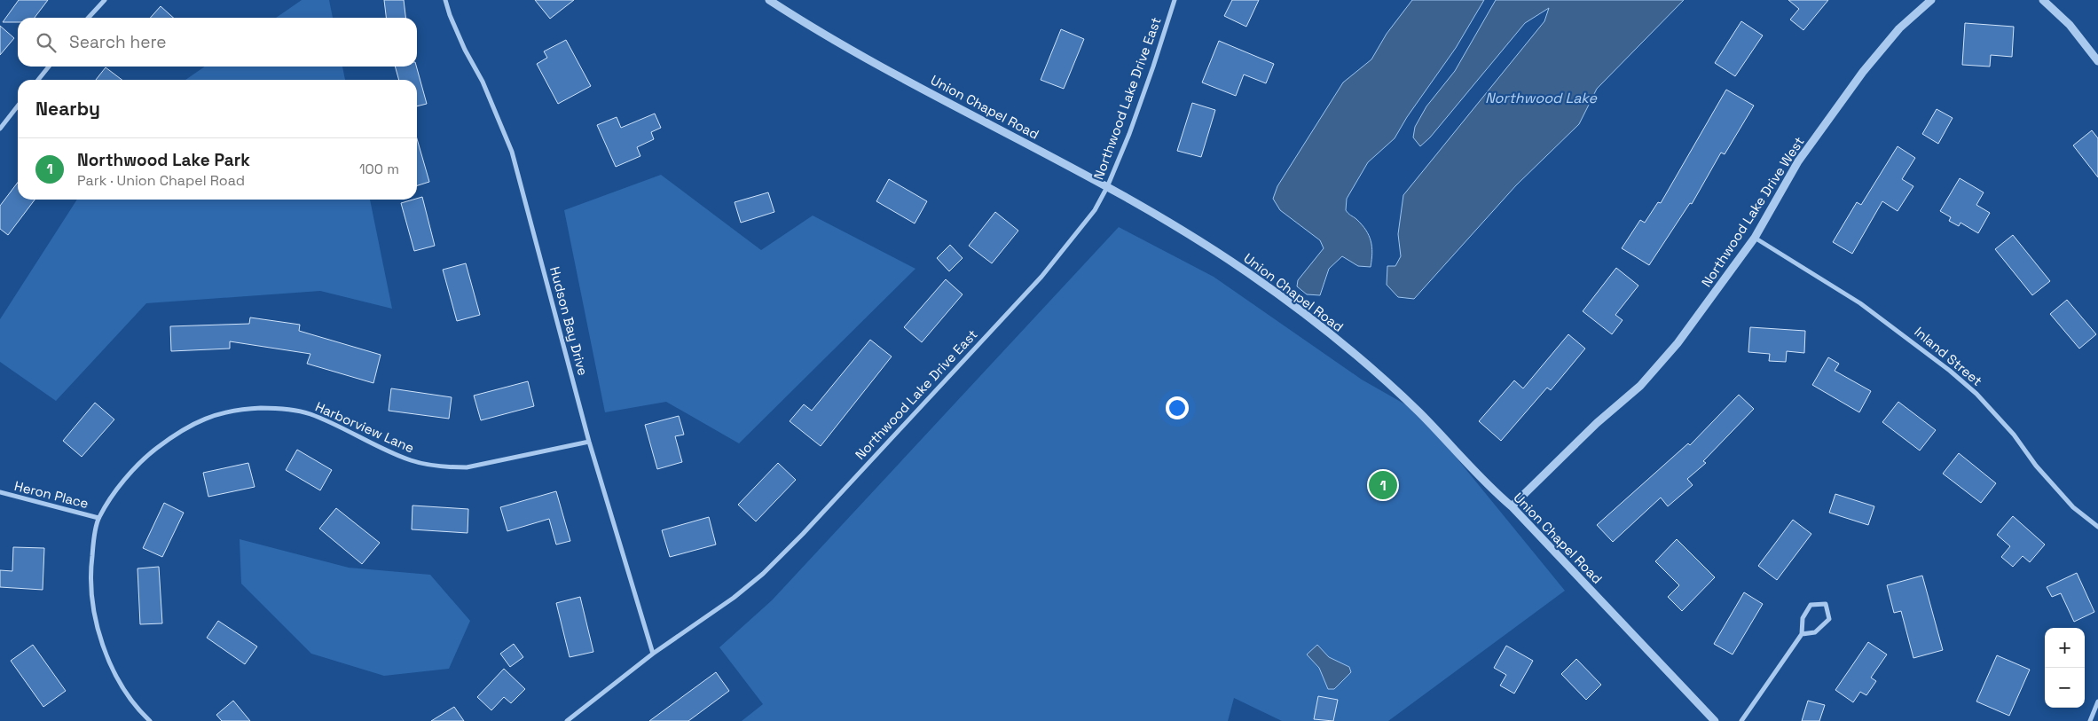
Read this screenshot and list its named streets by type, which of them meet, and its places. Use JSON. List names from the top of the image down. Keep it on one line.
{"streets":{"street":["Northwood Lake Drive East","Union Chapel Road","Northwood Lake Drive West","Hudson Bay Drive","Inland Street","Harborview Lane","Heron Place"]},"crossings":[["Northwood Lake Drive East","Union Chapel Road"],["Northwood Lake Drive East","Hudson Bay Drive"],["Union Chapel Road","Northwood Lake Drive West"],["Northwood Lake Drive West","Inland Street"],["Hudson Bay Drive","Harborview Lane"],["Harborview Lane","Heron Place"]],"water":["Northwood Lake"],"page":{"search":"Search here","heading":"Nearby","list":[{"mark":"1","name":"Northwood Lake Park","note":"Park · Union Chapel Road","value":"100 m"}],"pins":"1","map_buttons":["+","−"]}}
